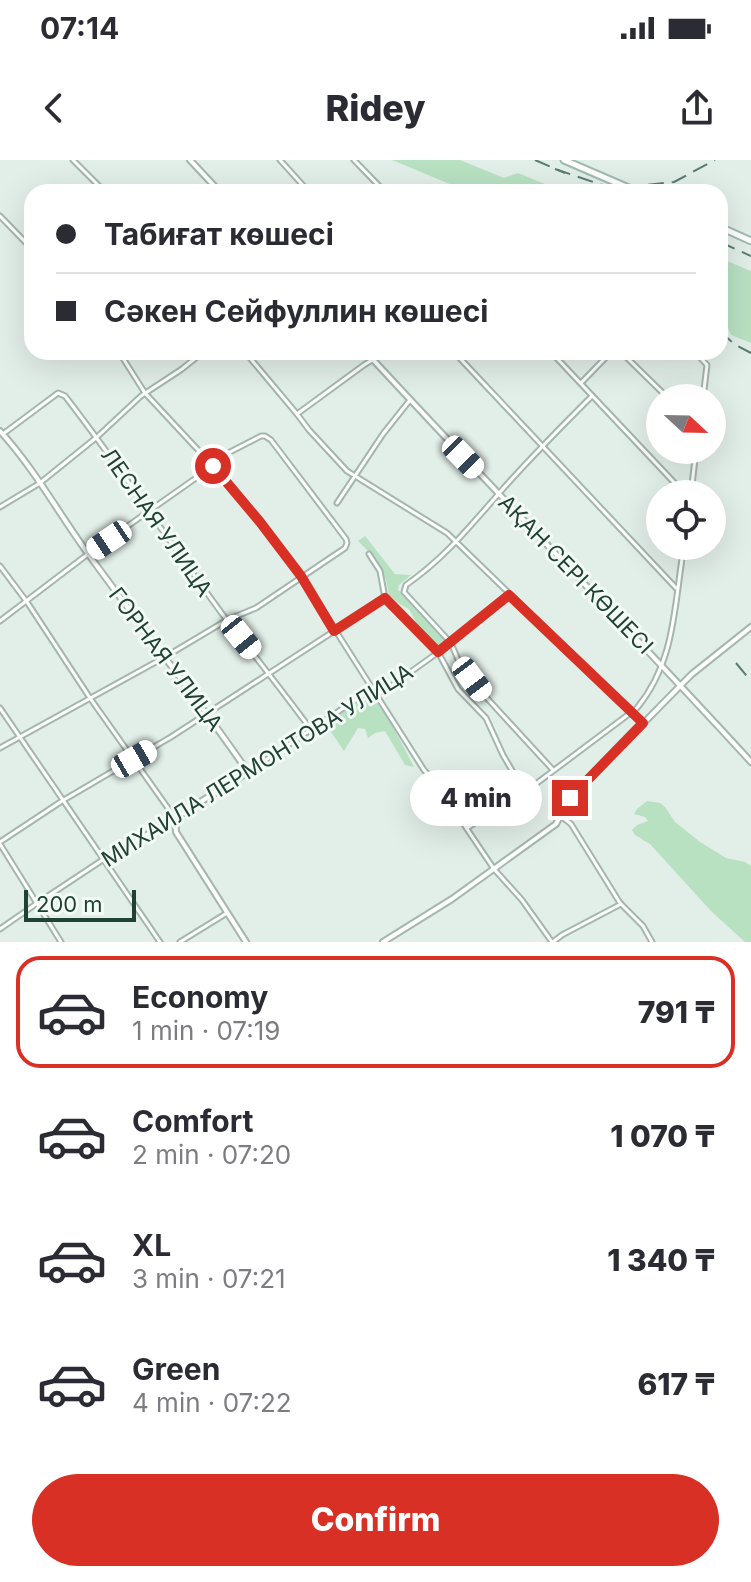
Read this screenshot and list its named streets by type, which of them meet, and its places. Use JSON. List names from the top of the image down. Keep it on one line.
{"streets":{"street":["ЛЕСНАЯ УЛИЦА","АҚАН СЕРІ КӨШЕСІ","ГОРНАЯ УЛИЦА","МИХАИЛА ЛЕРМОНТОВА УЛИЦА"]},"crossings":[["ЛЕСНАЯ УЛИЦА","ГОРНАЯ УЛИЦА"],["ЛЕСНАЯ УЛИЦА","МИХАИЛА ЛЕРМОНТОВА УЛИЦА"],["ГОРНАЯ УЛИЦА","МИХАИЛА ЛЕРМОНТОВА УЛИЦА"]],"scale_bar":"200 m","north":"right","page":{"status":"07:14","header":"Ridey","banner":["Табиғат көшесі","Сәкен Сейфуллин көшесі"],"bubble":"4 min","scale":"200 m","list":[{"name":"Economy","note":"1 min · 07:19","value":"791 ₸"},{"name":"Comfort","note":"2 min · 07:20","value":"1 070 ₸"},{"name":"XL","note":"3 min · 07:21","value":"1 340 ₸"},{"name":"Green","note":"4 min · 07:22","value":"617 ₸"}],"buttons":"Confirm"}}
